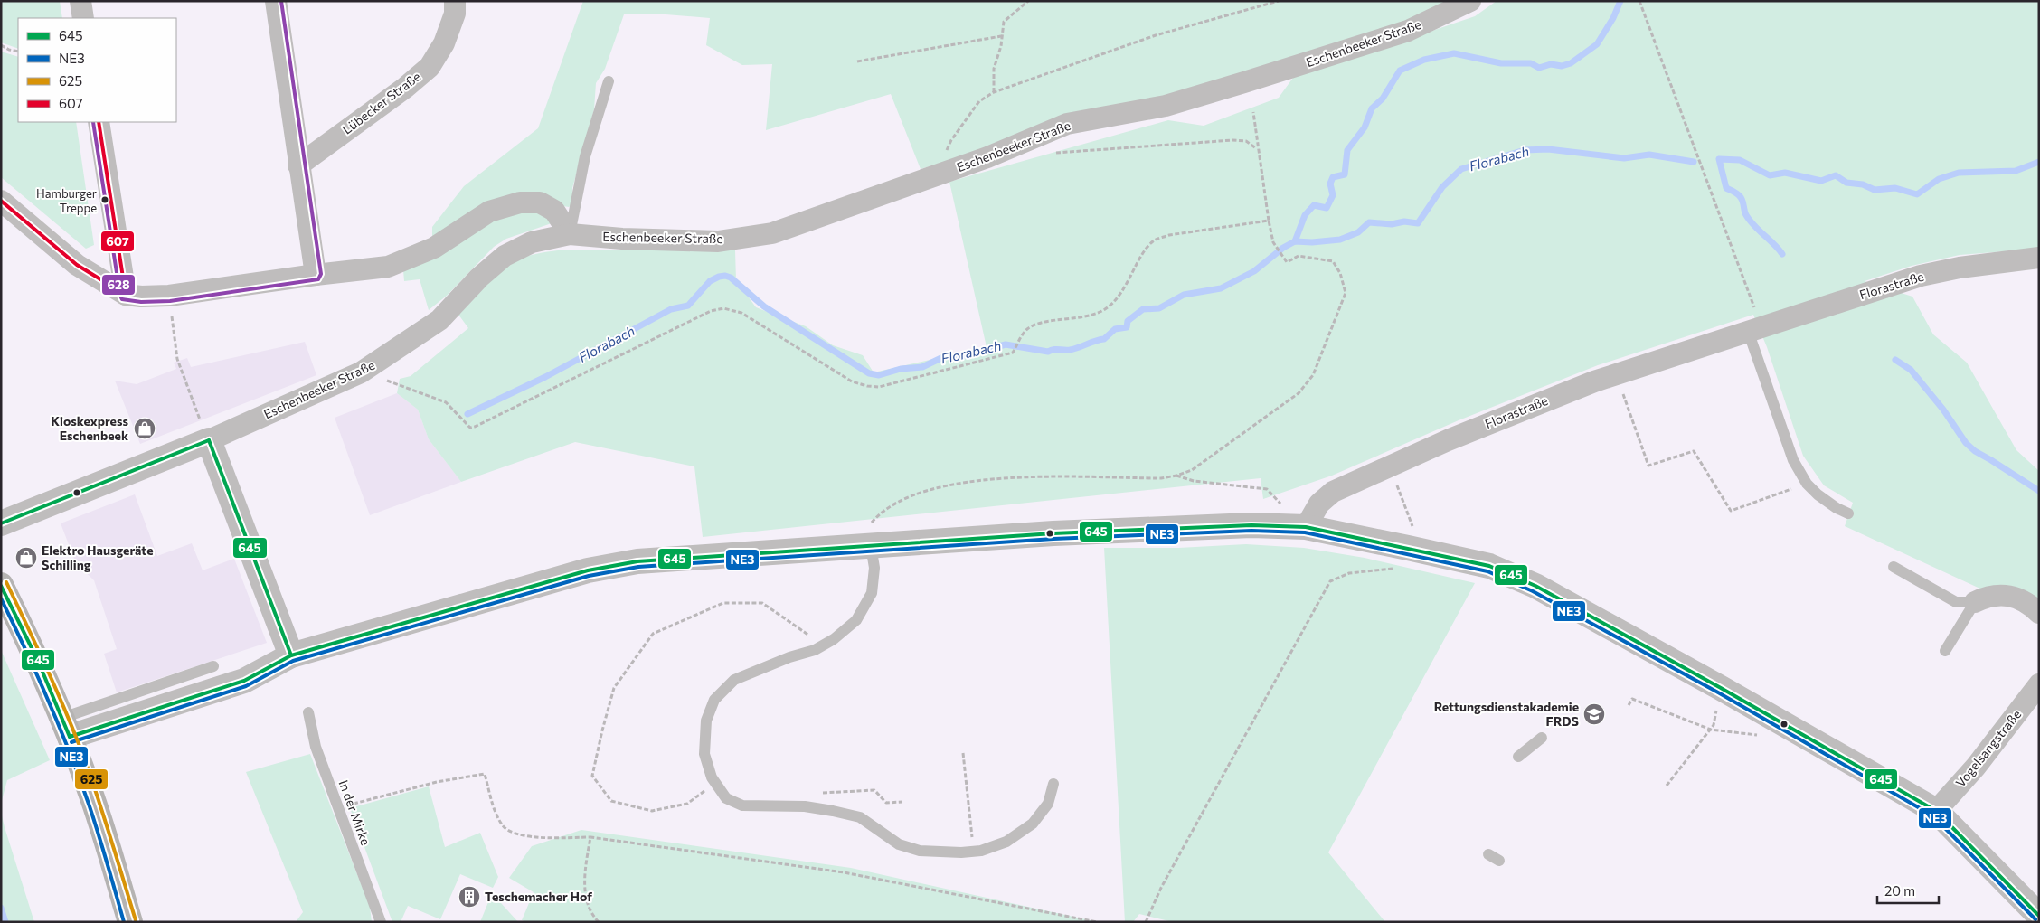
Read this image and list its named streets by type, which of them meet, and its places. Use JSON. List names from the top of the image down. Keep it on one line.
{"streets":{"street":["Eschenbeeker Straße","Lübecker Straße","Florastraße","Vogelsangstraße"],"lane":["In der Mirke"]},"water":["Florabach"],"places":{"other":["Hamburger Treppe"],"shop":["Kioskexpress Eschenbeek","Elektro Hausgeräte Schilling"],"school or university":["Rettungsdienstakademie FRDS"],"building":["Teschemacher Hof"]},"lines":["transit line 628","transit line 607","transit line 645","transit line NE3","transit line 625"],"legend":["645","NE3","625","607"],"scale_bar":"20 m"}
